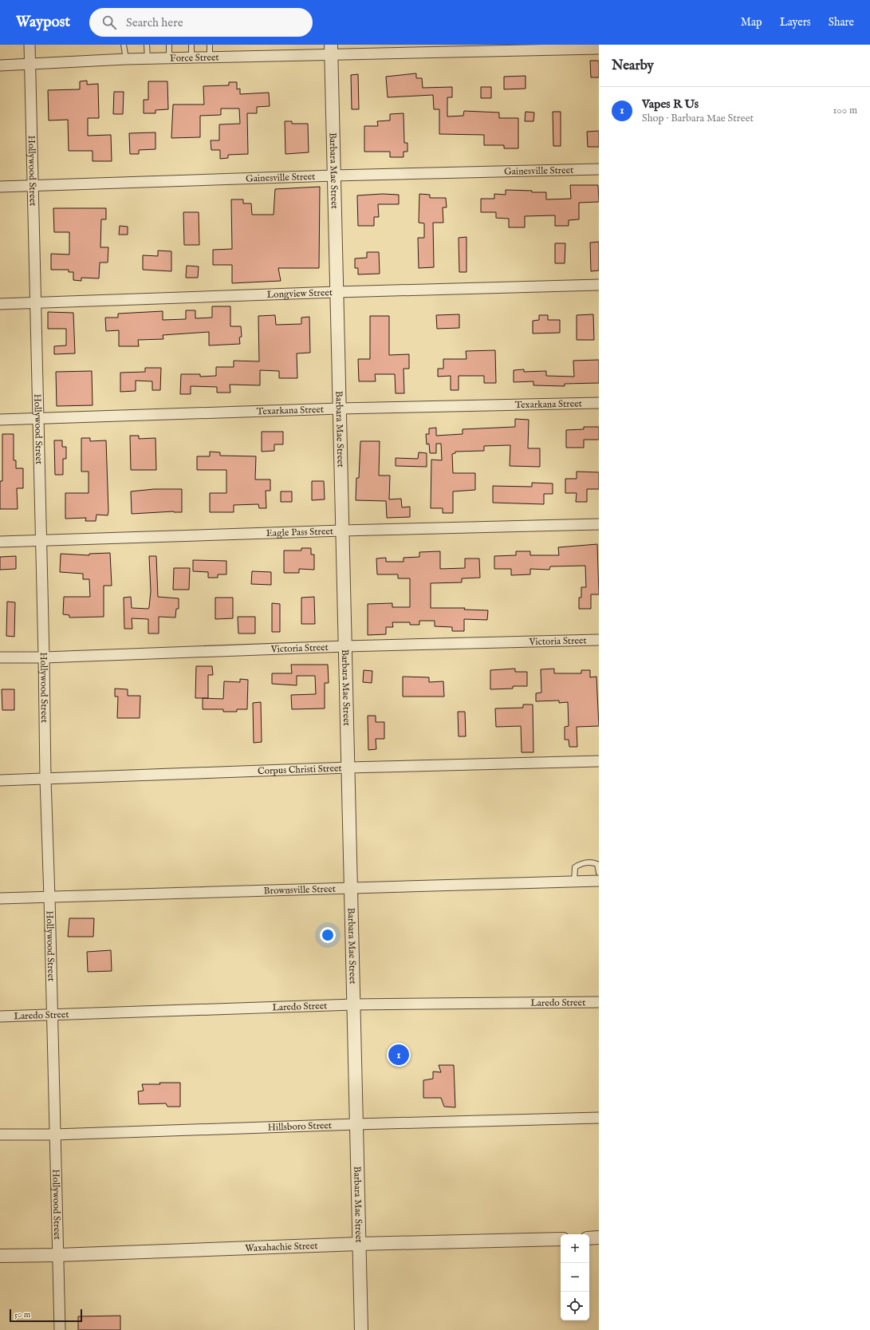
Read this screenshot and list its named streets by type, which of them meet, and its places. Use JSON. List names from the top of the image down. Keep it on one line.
{"streets":{"street":["Force Street","Hollywood Street","Barbara Mae Street","Gainesville Street","Longview Street","Texarkana Street","Eagle Pass Street","Victoria Street","Corpus Christi Street","Brownsville Street","Laredo Street","Hillsboro Street","Waxahachie Street"]},"crossings":[["Force Street","Hollywood Street"],["Force Street","Barbara Mae Street"],["Hollywood Street","Gainesville Street"],["Hollywood Street","Longview Street"],["Hollywood Street","Texarkana Street"],["Hollywood Street","Eagle Pass Street"],["Hollywood Street","Victoria Street"],["Hollywood Street","Corpus Christi Street"],["Hollywood Street","Brownsville Street"],["Hollywood Street","Laredo Street"],["Hollywood Street","Hillsboro Street"],["Hollywood Street","Waxahachie Street"],["Barbara Mae Street","Gainesville Street"],["Barbara Mae Street","Longview Street"],["Barbara Mae Street","Texarkana Street"],["Barbara Mae Street","Eagle Pass Street"],["Barbara Mae Street","Victoria Street"],["Barbara Mae Street","Corpus Christi Street"],["Barbara Mae Street","Brownsville Street"],["Barbara Mae Street","Laredo Street"],["Barbara Mae Street","Hillsboro Street"],["Barbara Mae Street","Waxahachie Street"]],"scale_bar":"50 m","page":{"header":"Waypost","search":"Search here","nav":["Map","Layers","Share"],"heading":"Nearby","list":[{"mark":"1","name":"Vapes R Us","note":"Shop · Barbara Mae Street","value":"100 m"}],"pins":"1","map_buttons":["+","−"],"scale":"50 m"}}
